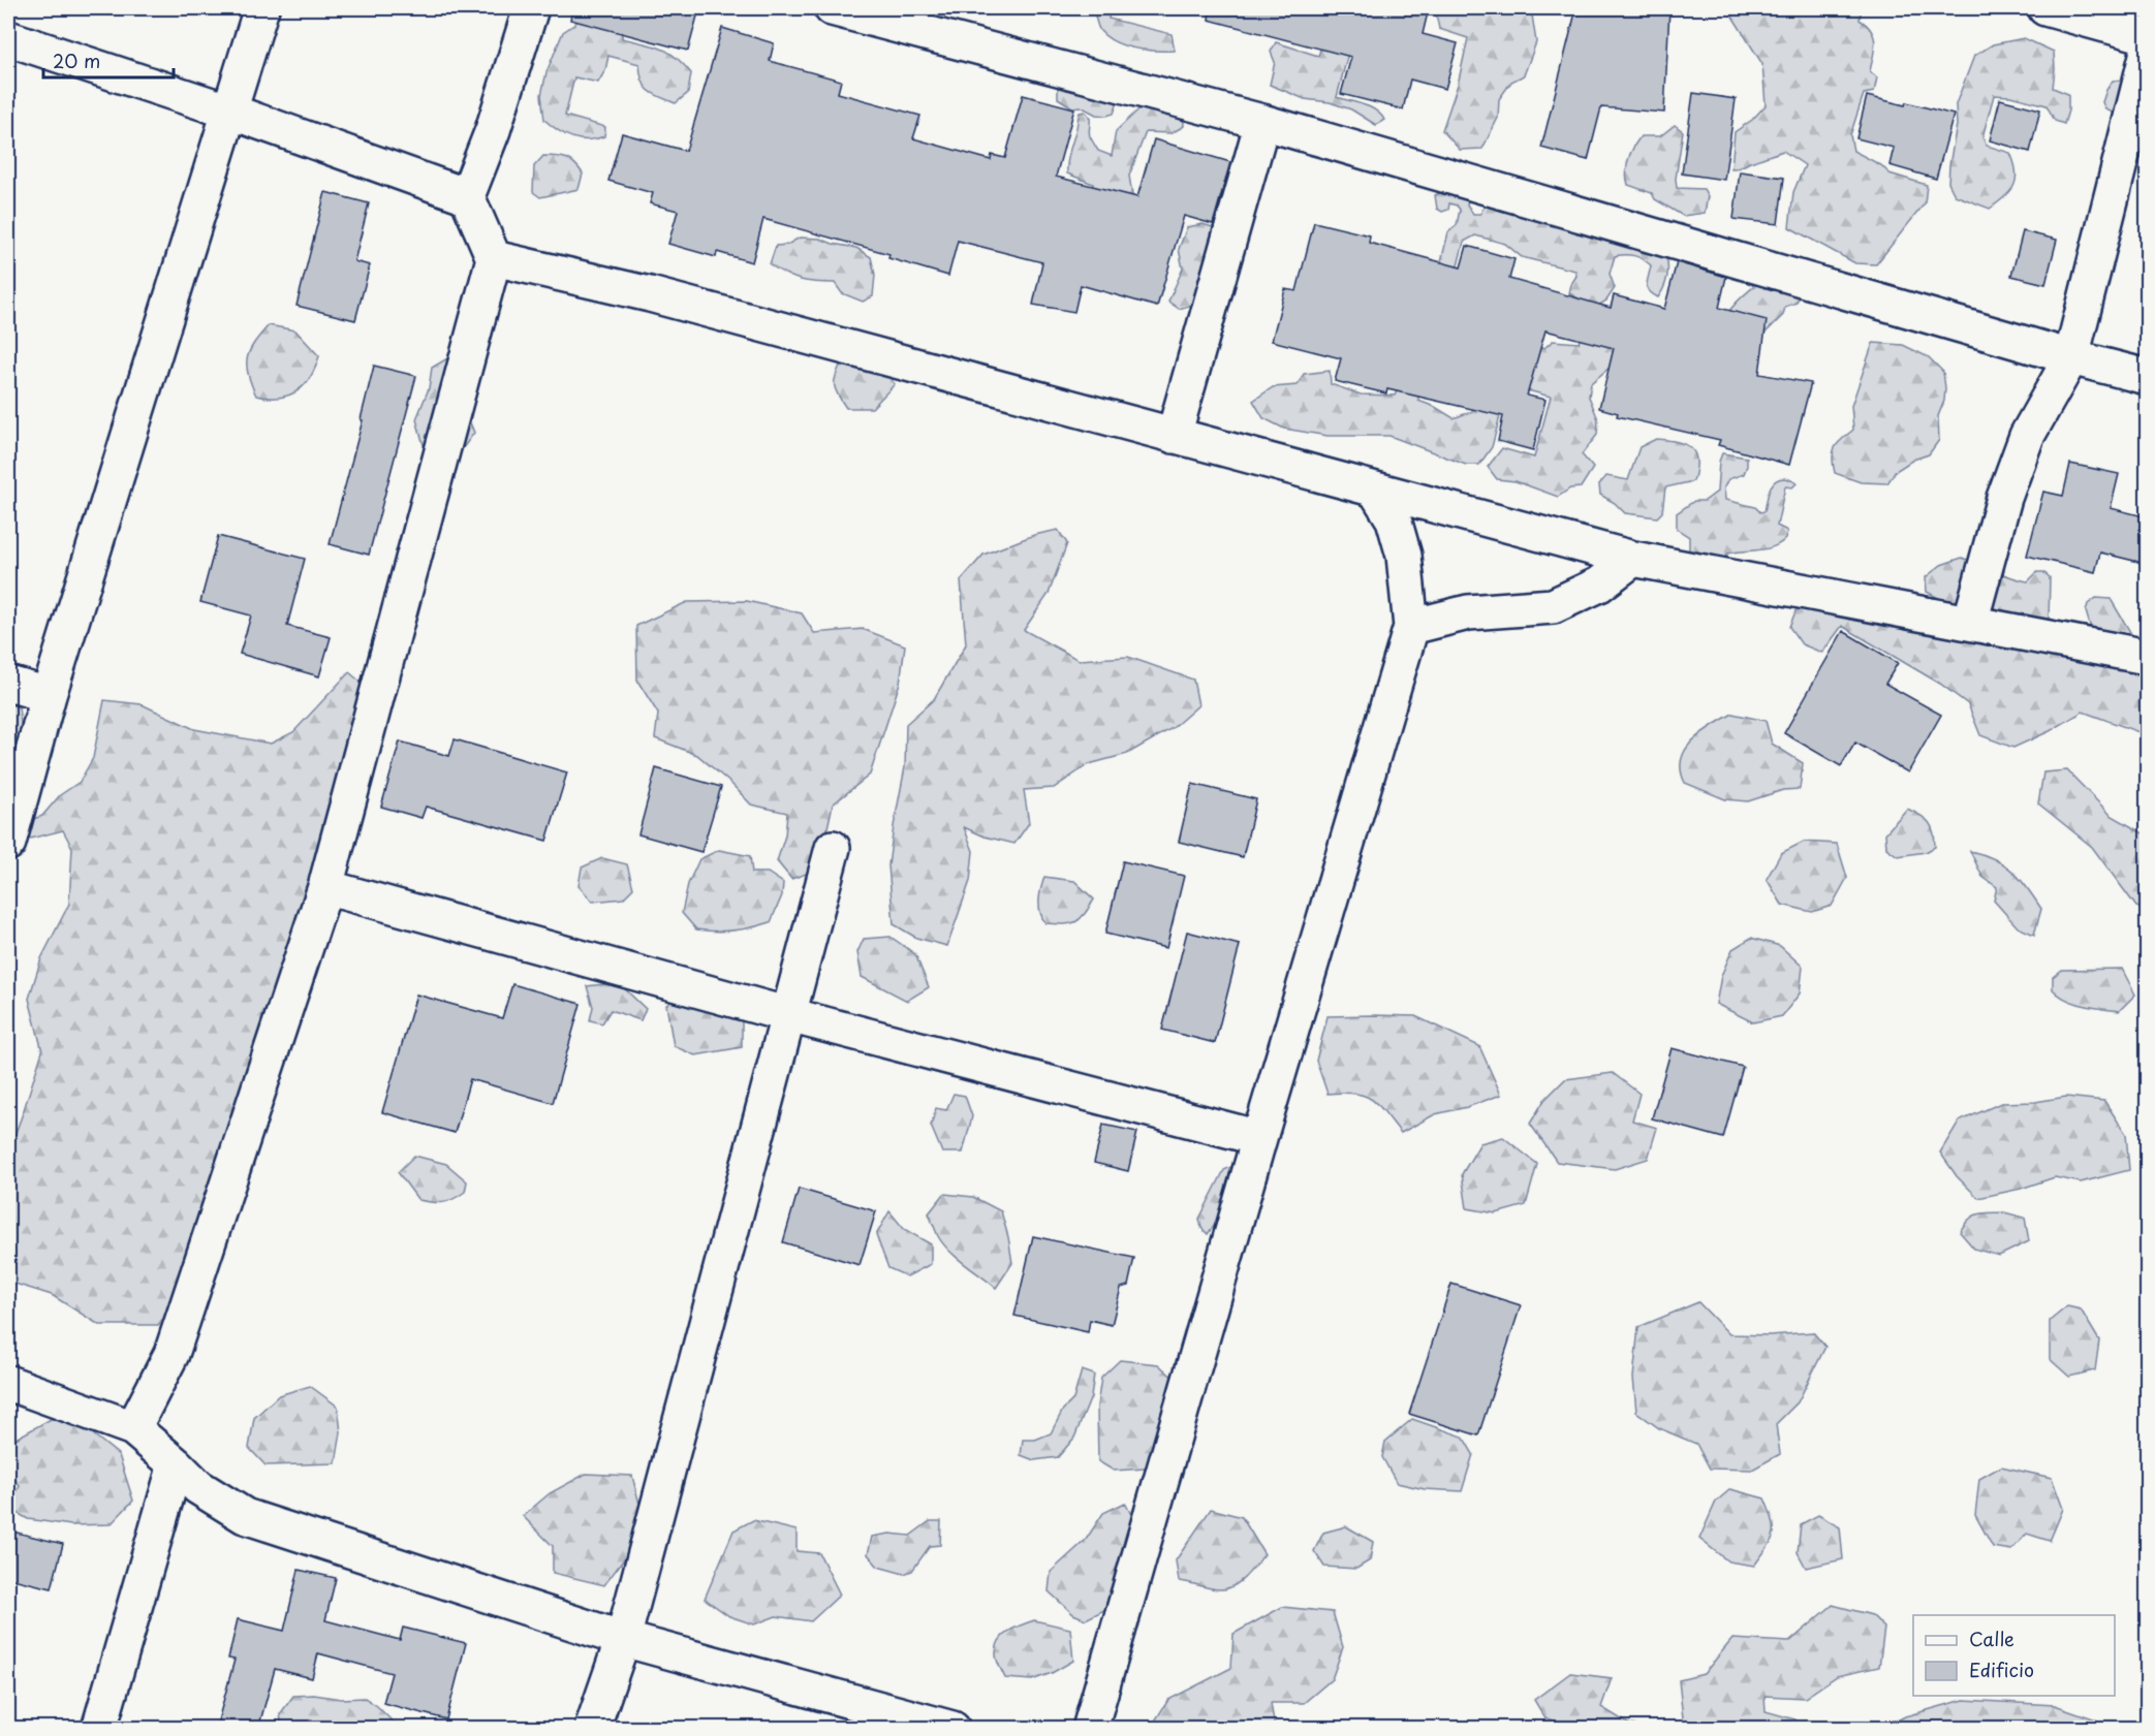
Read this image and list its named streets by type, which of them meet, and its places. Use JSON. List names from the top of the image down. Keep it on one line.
{"legend":["Calle","Edificio"],"scale_bar":"20 m"}
